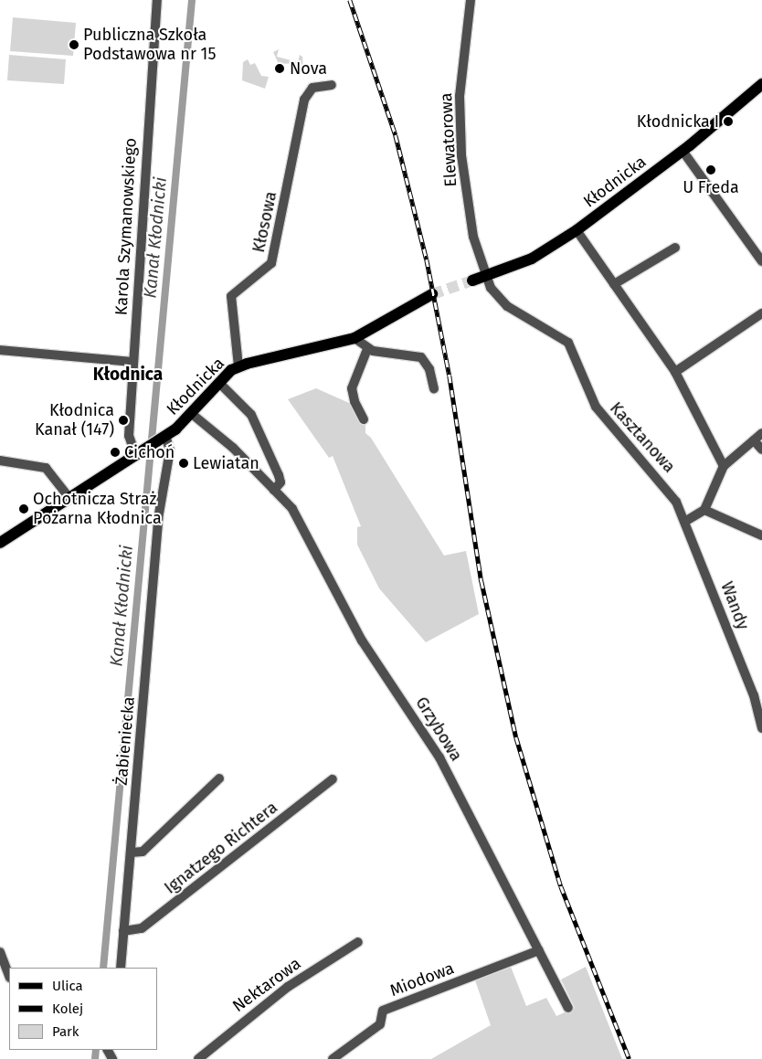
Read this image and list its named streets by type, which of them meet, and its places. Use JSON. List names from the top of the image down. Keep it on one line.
{"streets":{"main road":["Kłodnicka"],"street":["Elewatorowa","Kłosowa","Karola Szymanowskiego","Kasztanowa","Wandy","Grzybowa","Żabieniecka","Ignatzego Richtera","Miodowa","Nektarowa"]},"crossings":[["Elewatorowa","Kłodnicka"],["Elewatorowa","Kasztanowa"],["Kłodnicka","Kłosowa"],["Kłodnicka","Karola Szymanowskiego"],["Kłodnicka","Kasztanowa"],["Kłodnicka","Grzybowa"],["Kłodnicka","Żabieniecka"],["Kasztanowa","Wandy"],["Grzybowa","Miodowa"],["Żabieniecka","Ignatzego Richtera"]],"districts":["Kłodnica"],"water":["Kanał Kłodnicki"],"places":["Publiczna Szkoła Podstawowa nr 15","Nova","Kłodnicka I","U Freda","Kłodnica Kanał (147)","Cichoń","Lewiatan","Ochotnicza Straż Pożarna Kłodnica"],"legend":["Ulica","Kolej","Park"]}
